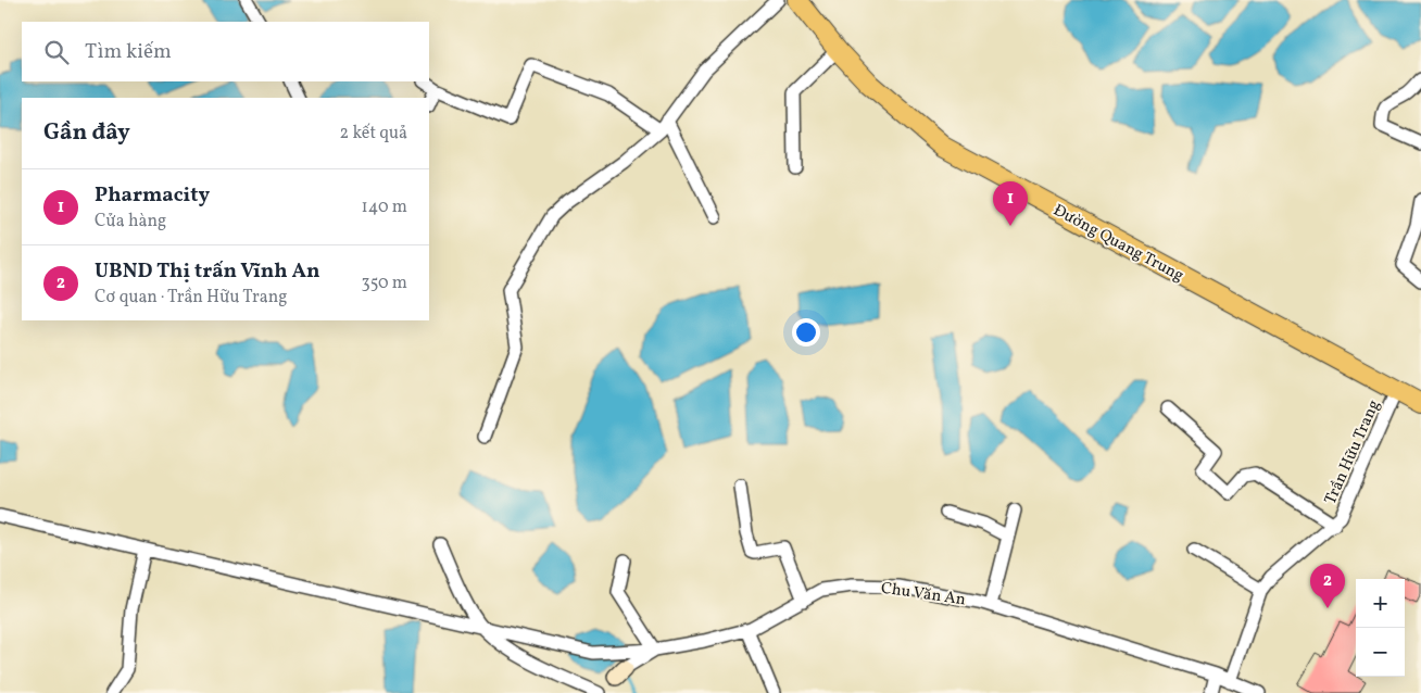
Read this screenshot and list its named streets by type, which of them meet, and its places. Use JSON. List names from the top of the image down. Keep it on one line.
{"streets":{"main road":["Đường Quang Trung"],"street":["Trần Hữu Trang","Chu Văn An"]},"crossings":[["Đường Quang Trung","Trần Hữu Trang"],["Trần Hữu Trang","Chu Văn An"]],"page":{"search":"Tìm kiếm","heading":["Gần đây","2 kết quả"],"list":[{"mark":"1","name":"Pharmacity","note":"Cửa hàng","value":"140 m"},{"mark":"2","name":"UBND Thị trấn Vĩnh An","note":"Cơ quan · Trần Hữu Trang","value":"350 m"}],"pins":["1","2"],"map_buttons":["+","−"]}}
